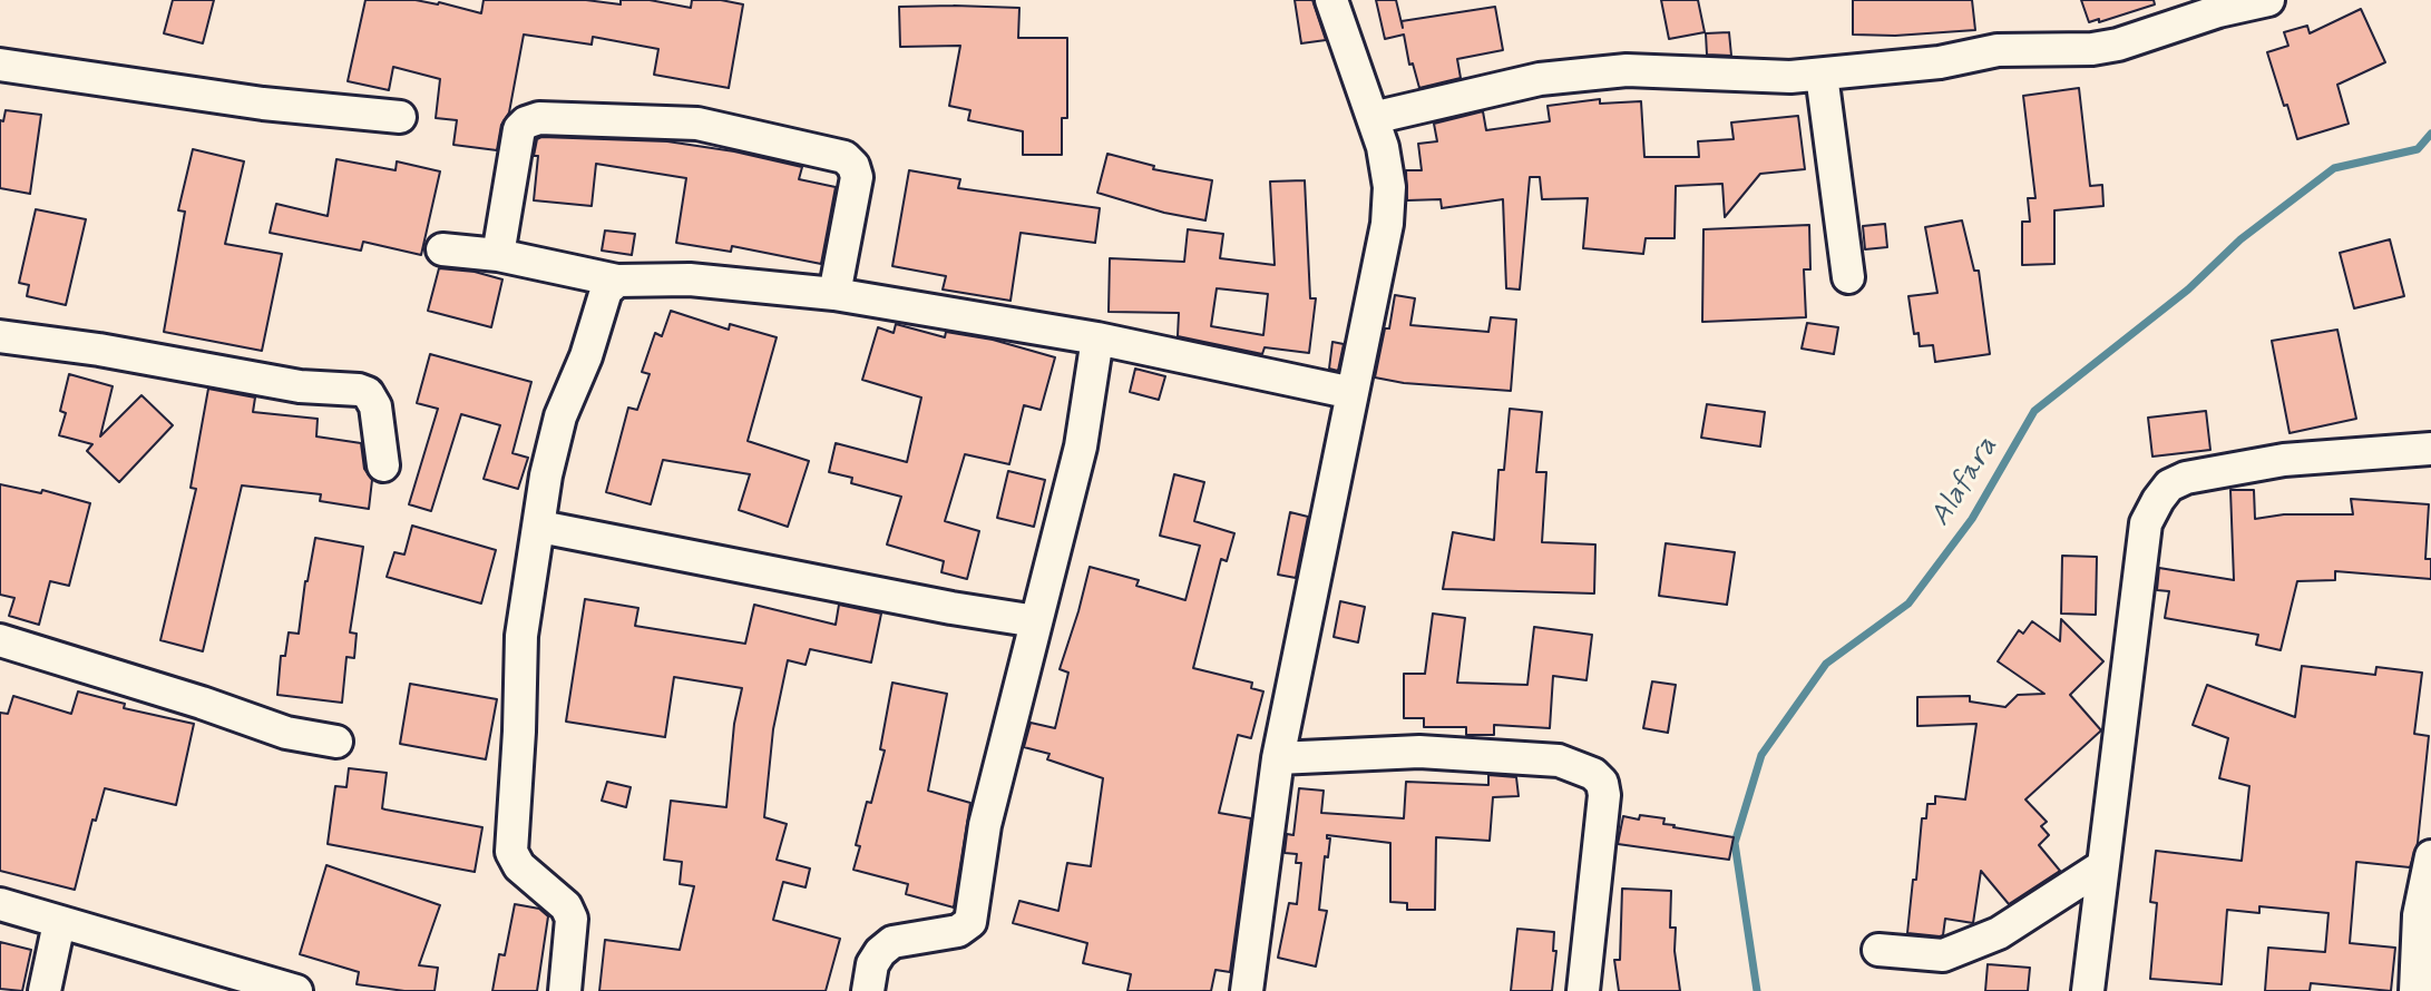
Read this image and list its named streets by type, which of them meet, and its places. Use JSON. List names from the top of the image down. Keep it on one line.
{"water":["Alafara"]}
